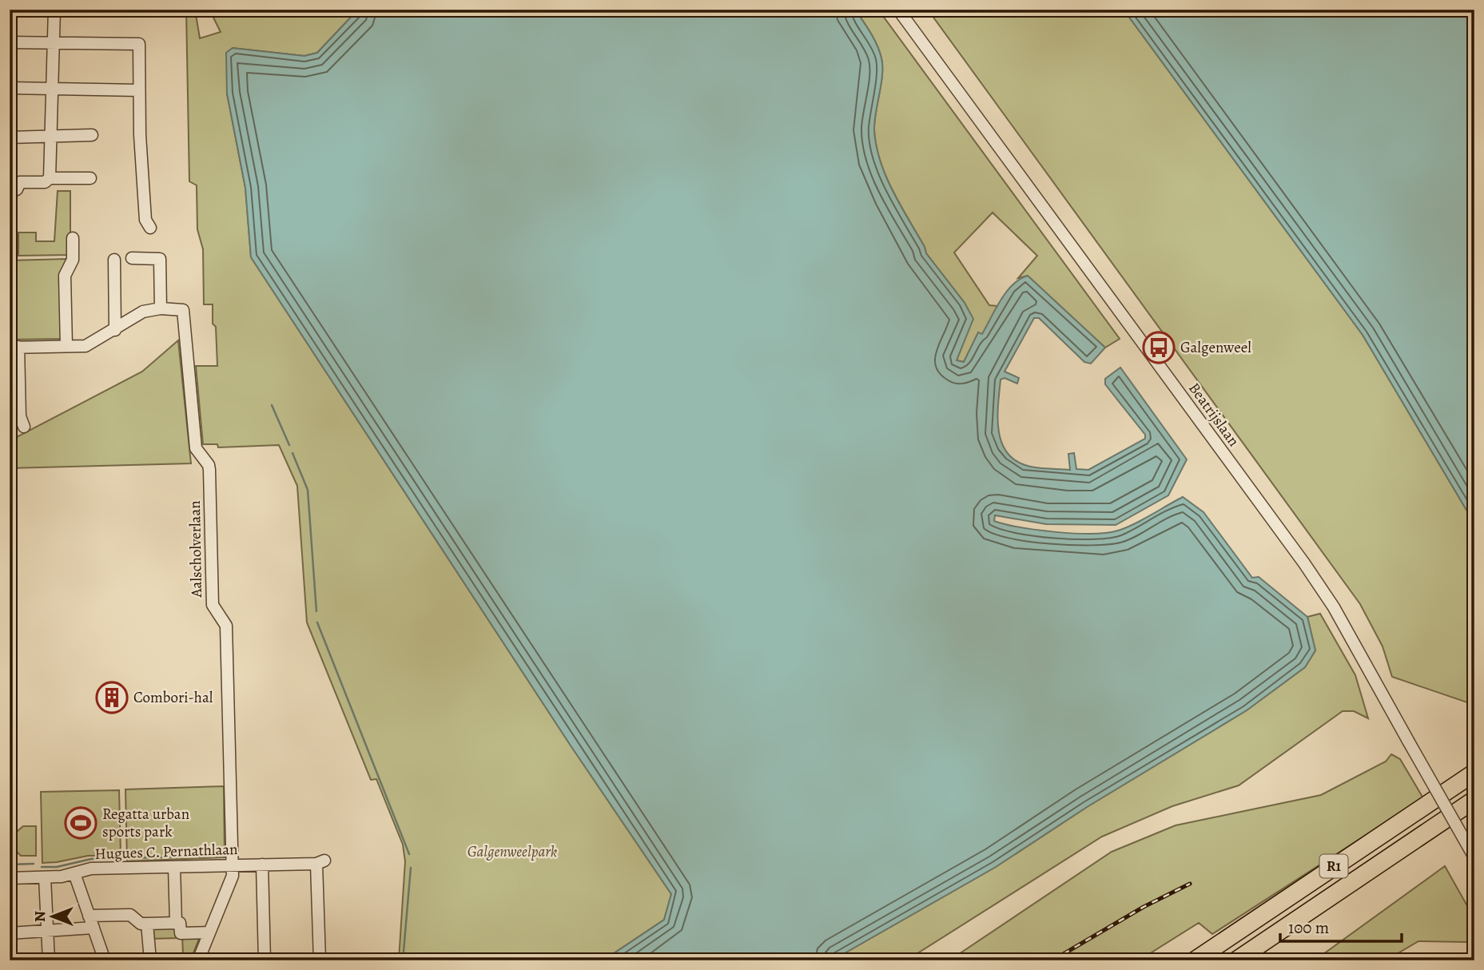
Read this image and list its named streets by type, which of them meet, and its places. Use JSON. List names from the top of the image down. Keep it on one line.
{"streets":{"highway":["R1"],"street":["Beatrijslaan","Aalscholverlaan","Hugues C. Pernathlaan"]},"crossings":[["Aalscholverlaan","Hugues C. Pernathlaan"]],"parks":["Galgenweelpark"],"places":{"bus stop":["Galgenweel"],"building":["Combori-hal"],"sports":["Regatta urban sports park"]},"scale_bar":"100 m","north":"left"}
